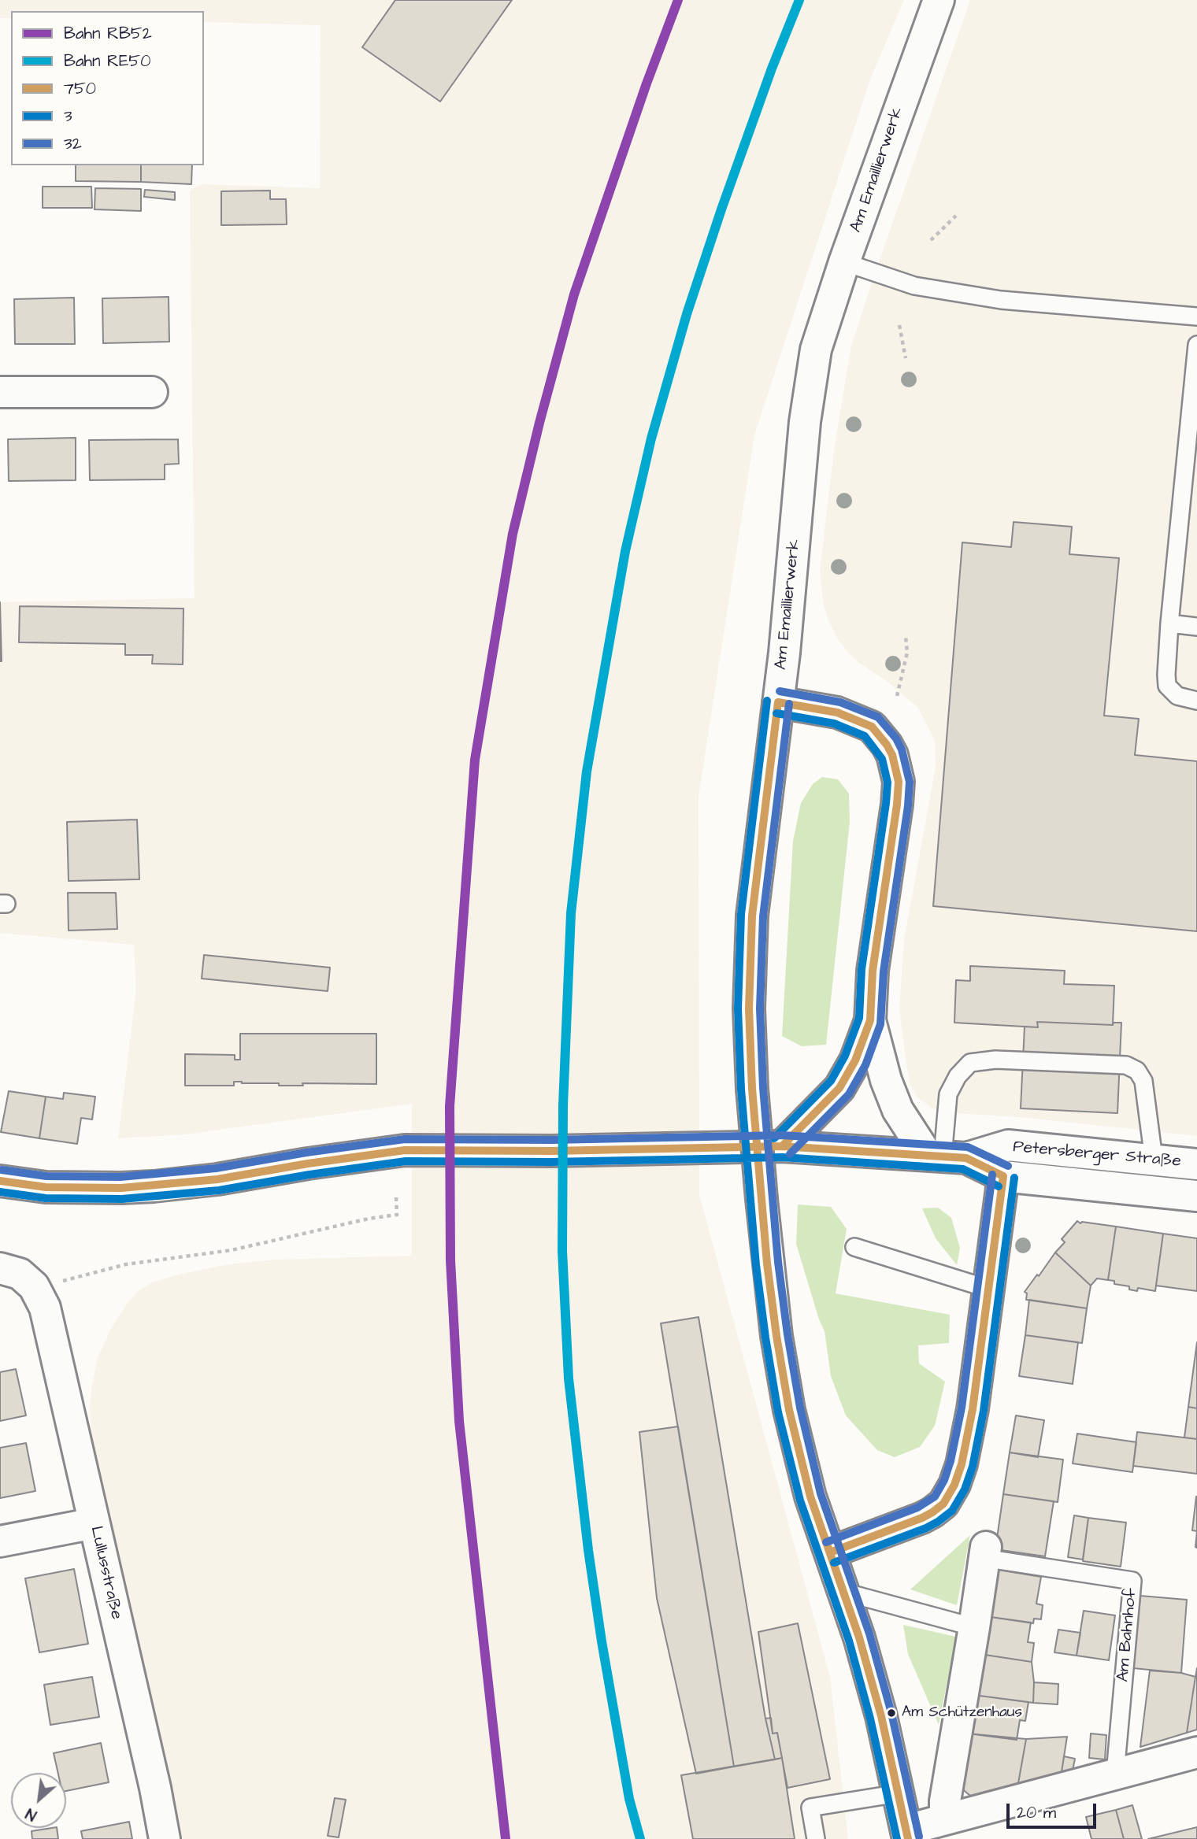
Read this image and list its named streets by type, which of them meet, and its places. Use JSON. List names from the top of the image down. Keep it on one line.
{"streets":{"main road":["Am Emaillierwerk","Petersberger Straße","Lullusstraße","Am Bahnhof"]},"places":["Am Schützenhaus"],"lines":["rail line RB52","rail line RE50","transit line 32","transit line 3","transit line 750"],"legend":["Bahn RB52","Bahn RE50","750","3","32"],"scale_bar":"20 m","north":"bottom left"}
